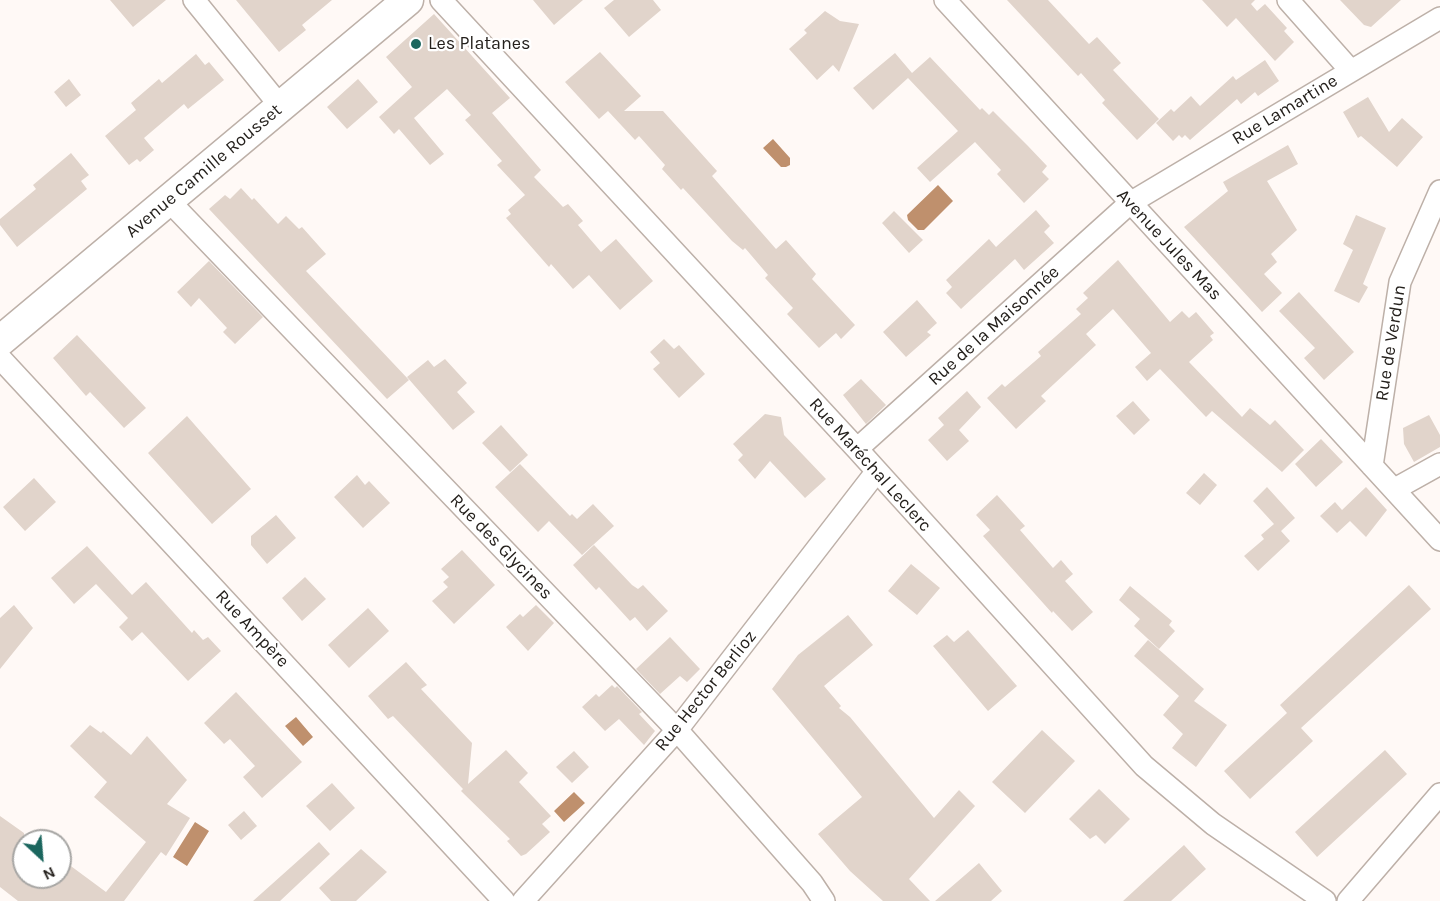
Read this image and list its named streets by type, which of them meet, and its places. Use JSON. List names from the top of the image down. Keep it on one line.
{"streets":{"street":["Rue Lamartine","Avenue Camille Rousset","Avenue Jules Mas","Rue de la Maisonnée","Rue de Verdun","Rue Maréchal Leclerc","Rue des Glycines","Rue Ampère","Rue Hector Berlioz"]},"crossings":[["Rue Lamartine","Avenue Jules Mas"],["Rue Lamartine","Rue de la Maisonnée"],["Avenue Camille Rousset","Rue des Glycines"],["Avenue Jules Mas","Rue de la Maisonnée"],["Avenue Jules Mas","Rue de Verdun"],["Rue de la Maisonnée","Rue Maréchal Leclerc"],["Rue Maréchal Leclerc","Rue Hector Berlioz"],["Rue des Glycines","Rue Hector Berlioz"]],"places":["Les Platanes"],"north":"bottom right"}
